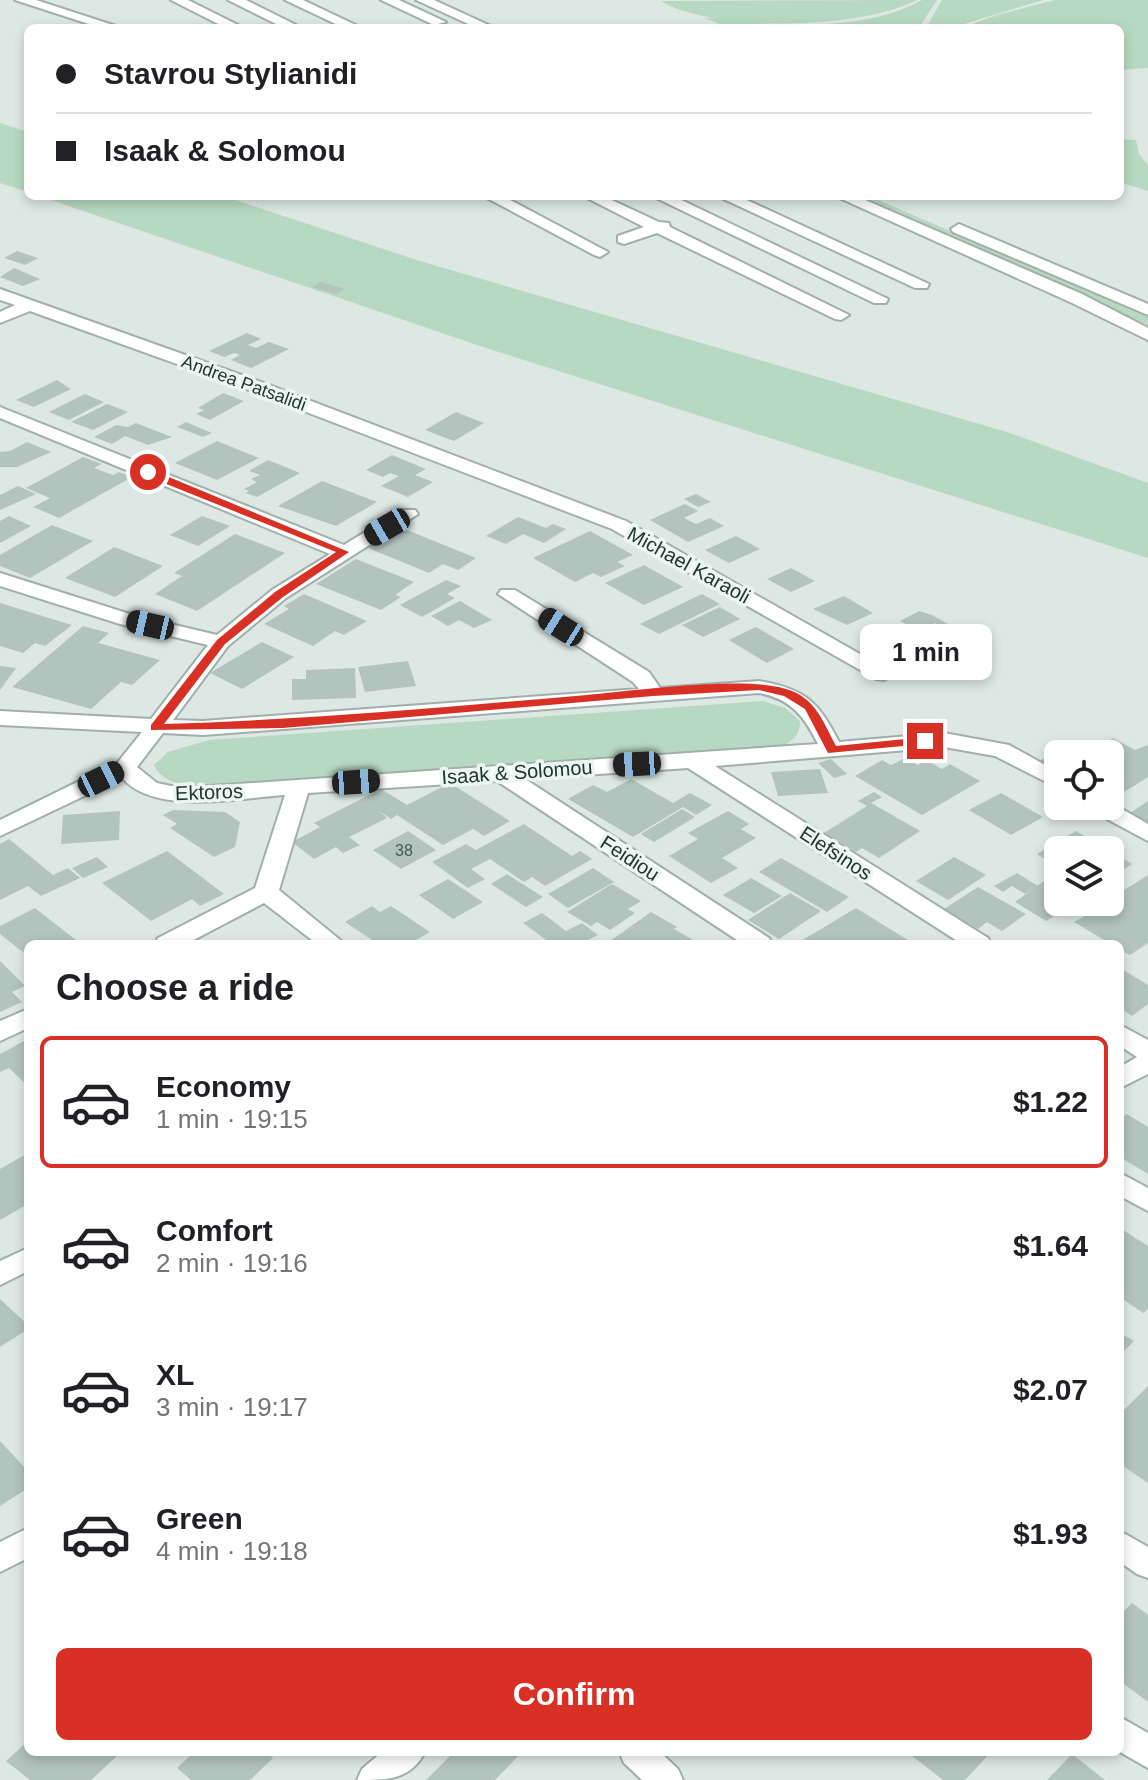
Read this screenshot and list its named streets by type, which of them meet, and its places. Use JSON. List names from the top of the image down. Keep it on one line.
{"streets":{"street":["Andrea Patsalidi","Michael Karaoli","Isaak & Solomou","Ektoros","Elefsinos","Feidiou"]},"crossings":[["Andrea Patsalidi","Michael Karaoli"],["Isaak & Solomou","Ektoros"],["Isaak & Solomou","Elefsinos"],["Isaak & Solomou","Feidiou"]],"house_numbers":["38"],"page":{"banner":["Stavrou Stylianidi","Isaak & Solomou"],"bubble":"1 min","heading":"Choose a ride","list":[{"name":"Economy","note":"1 min · 19:15","value":"$1.22"},{"name":"Comfort","note":"2 min · 19:16","value":"$1.64"},{"name":"XL","note":"3 min · 19:17","value":"$2.07"},{"name":"Green","note":"4 min · 19:18","value":"$1.93"}],"buttons":"Confirm"}}
